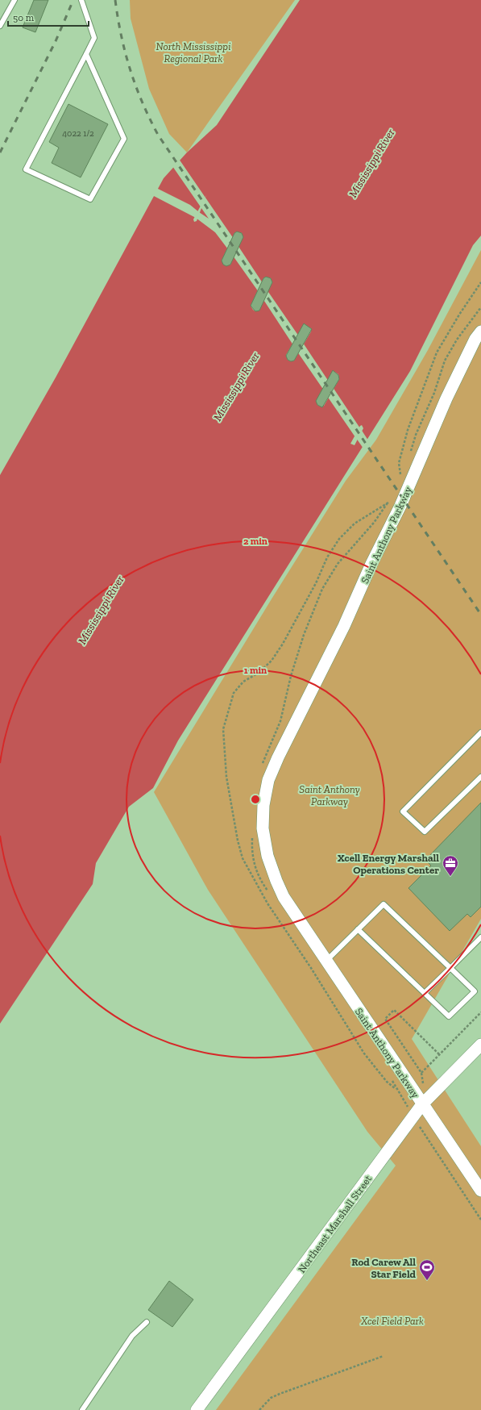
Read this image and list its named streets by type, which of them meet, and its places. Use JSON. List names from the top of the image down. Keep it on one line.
{"streets":{"street":["Saint Anthony Parkway","Northeast Marshall Street"]},"crossings":[["Saint Anthony Parkway","Northeast Marshall Street"]],"water":["Mississippi River"],"parks":["North Mississippi Regional Park","Saint Anthony Parkway","Xcel Field Park"],"places":{"office":["Xcell Energy Marshall Operations Center"],"sports":["Rod Carew All Star Field"]},"house_numbers":["4022 1/2"],"scale_bar":"50 m","rings":["2 min","1 min"]}
